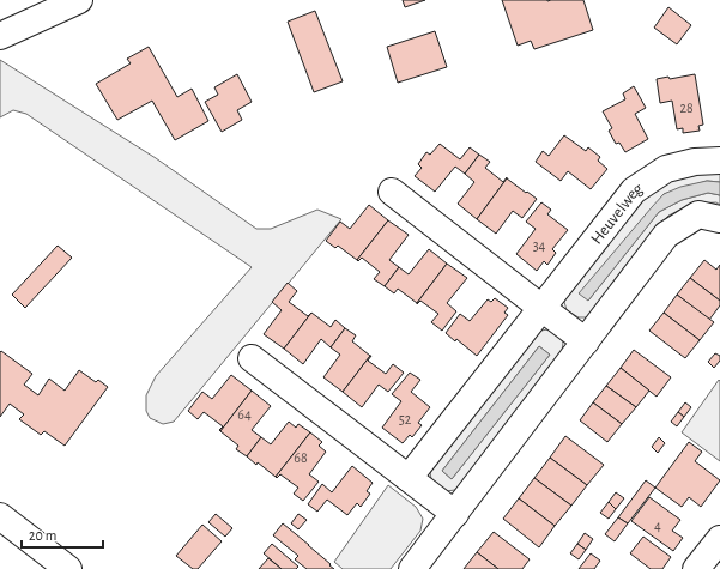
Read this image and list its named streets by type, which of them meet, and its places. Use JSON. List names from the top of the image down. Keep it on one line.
{"streets":{"street":["Heuvelweg"]},"house_numbers":["28","34","64","52","68","4"],"scale_bar":"20 m"}
